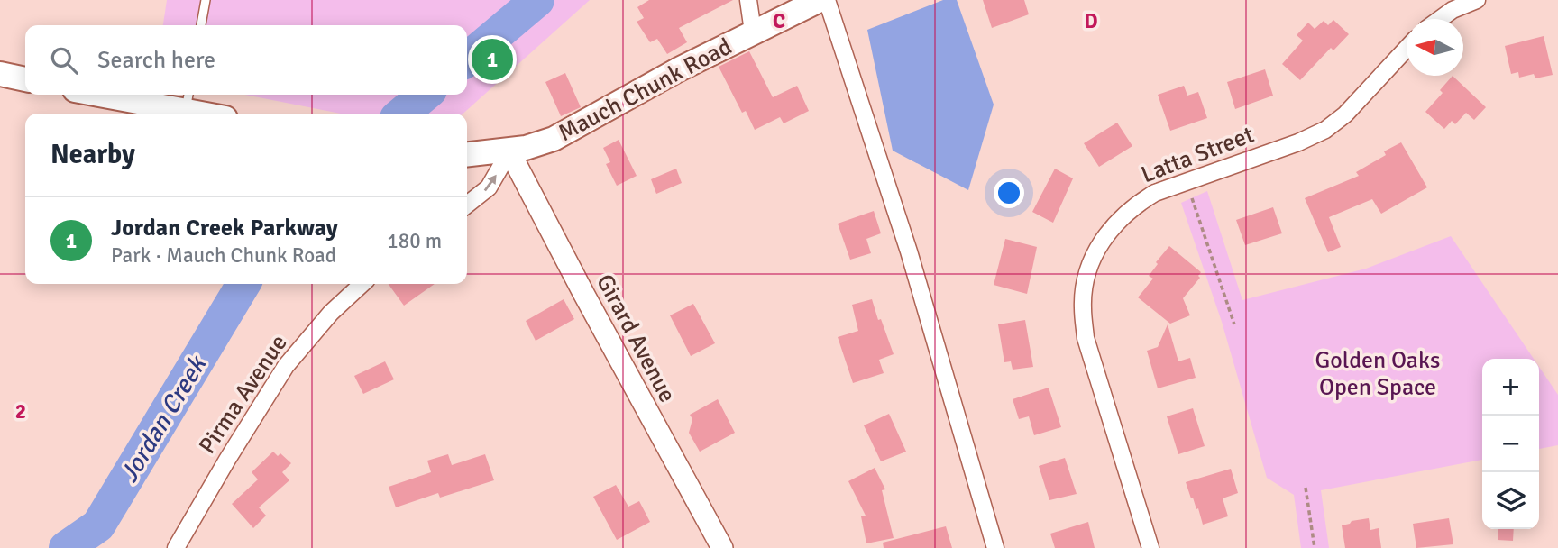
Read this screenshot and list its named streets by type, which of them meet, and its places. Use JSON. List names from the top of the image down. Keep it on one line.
{"streets":{"main road":["Mauch Chunk Road"],"street":["Latta Street","Girard Avenue","Pirma Avenue"]},"crossings":[["Mauch Chunk Road","Girard Avenue"]],"water":["Jordan Creek"],"parks":["Golden Oaks Open Space"],"north":"left","page":{"search":"Search here","pins":"1","heading":"Nearby","list":[{"mark":"1","name":"Jordan Creek Parkway","note":"Park · Mauch Chunk Road","value":"180 m"}],"map_buttons":["+","−"]},"grid":{"columns":["C","D"],"rows":["2"]}}
